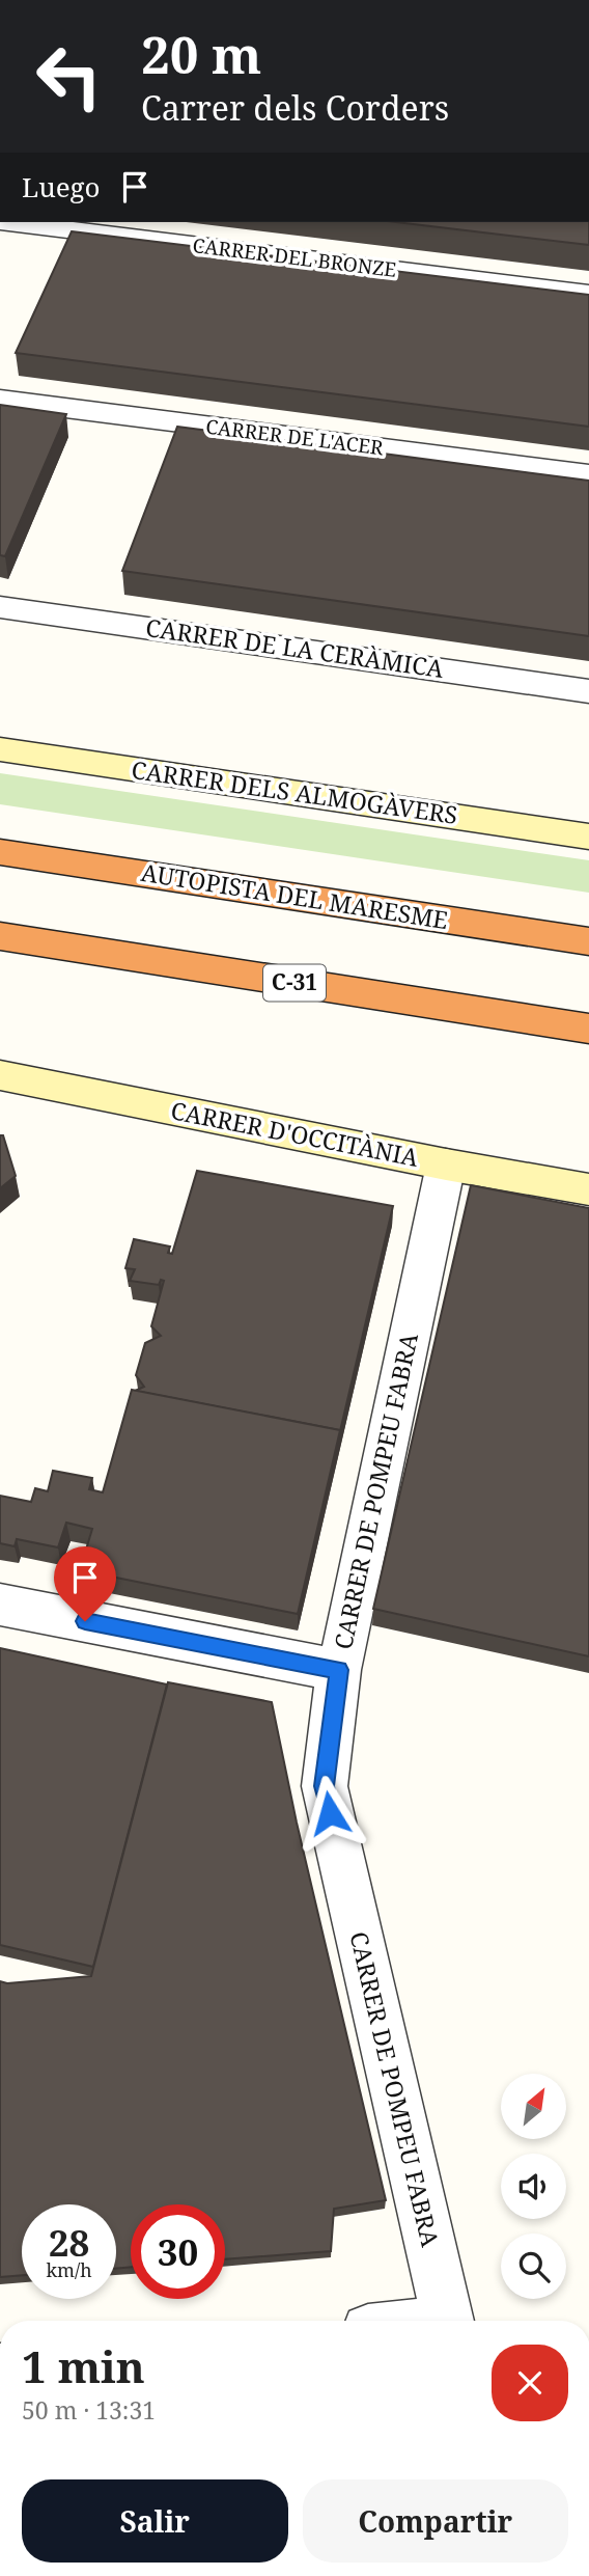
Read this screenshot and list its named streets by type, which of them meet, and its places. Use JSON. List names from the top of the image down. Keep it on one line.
{"streets":{"highway":["AUTOPISTA DEL MARESME","C-31"],"street":["CARRER DEL BRONZE","CARRER DE L'ACER","CARRER DE LA CERÀMICA","CARRER DELS ALMOGÀVERS","CARRER D'OCCITÀNIA","CARRER DE POMPEU FABRA"]},"crossings":[["CARRER D'OCCITÀNIA","CARRER DE POMPEU FABRA"]],"north":"top right","page":{"turn":["20 m","Carrer dels Corders"],"then":"Luego","speed":"28 km/h","limit":"30","heading":["1 min","50 m · 13:31"],"buttons":["Salir","Compartir"]}}
